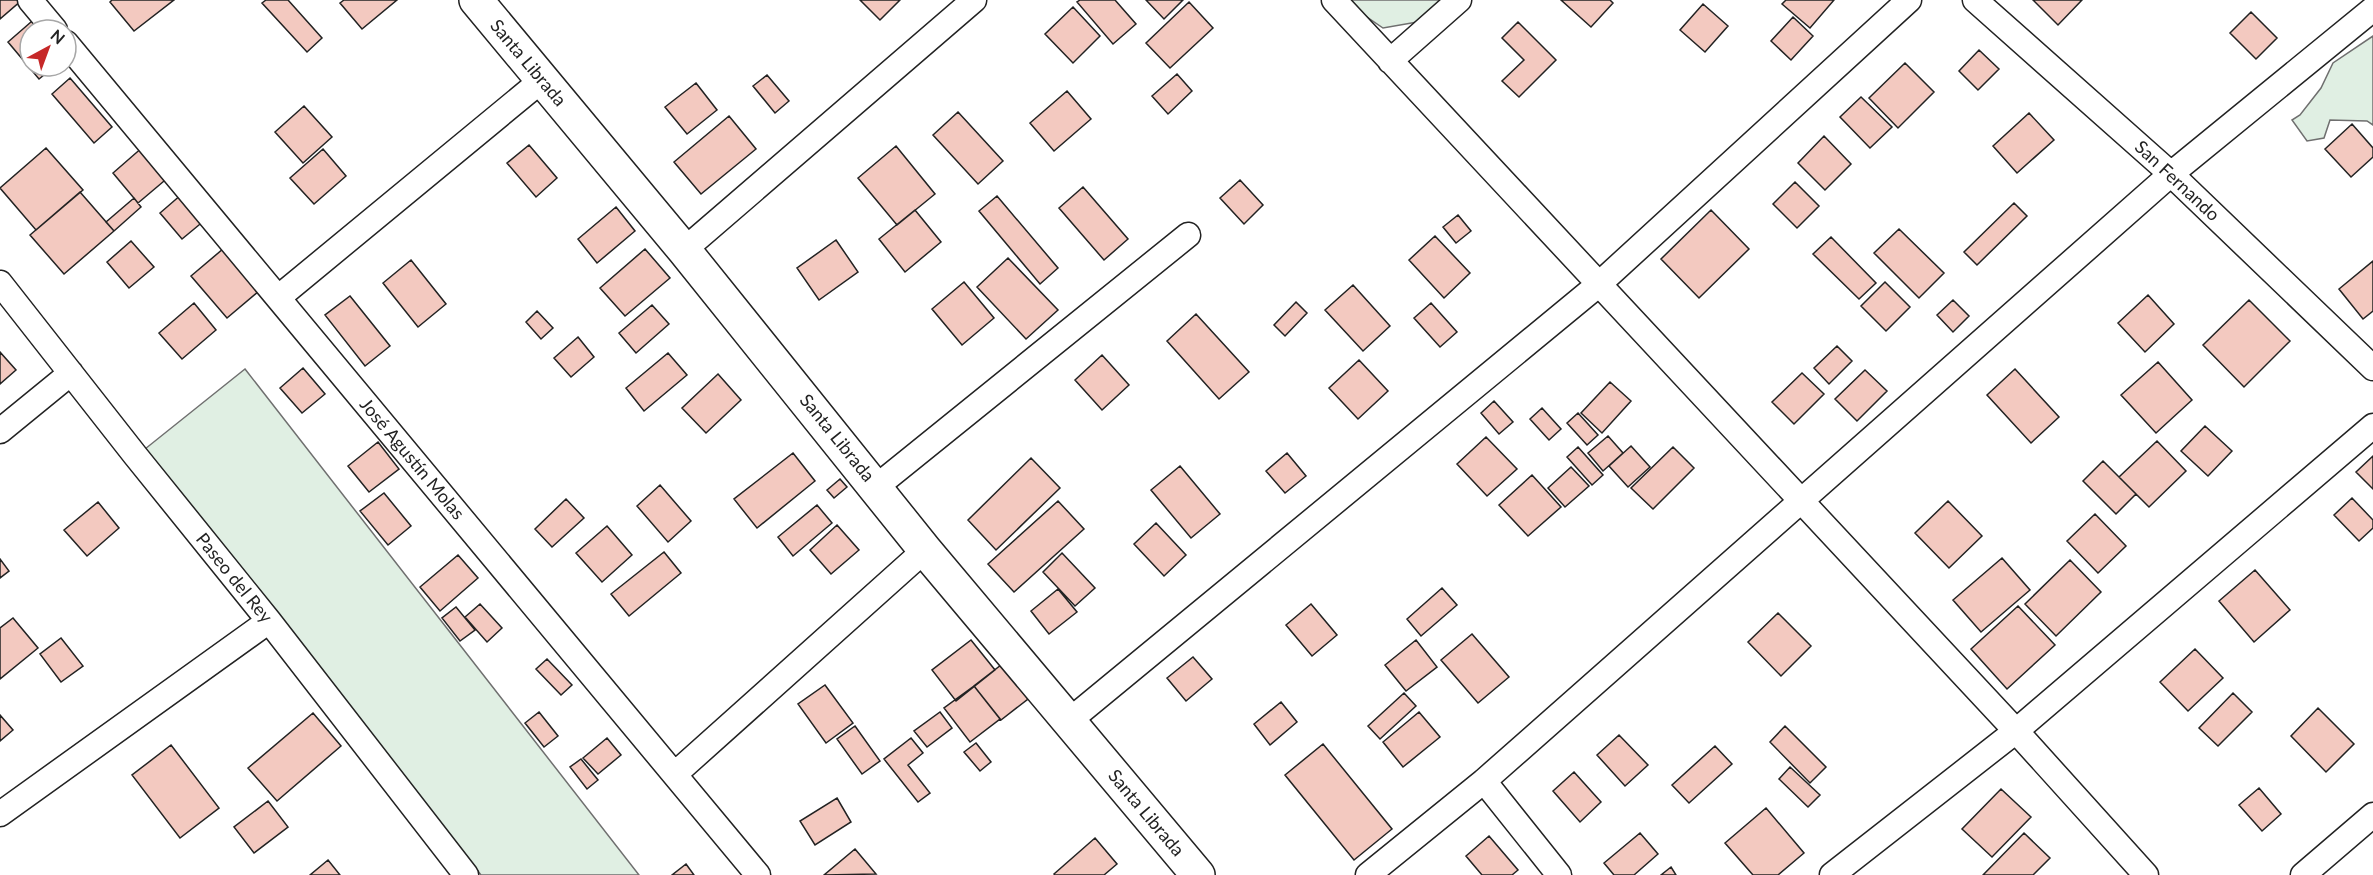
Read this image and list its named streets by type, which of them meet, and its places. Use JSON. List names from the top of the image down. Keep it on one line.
{"streets":{"street":["Santa Librada","San Fernando","José Agustín Molas","Paseo del Rey"]},"north":"top right"}
